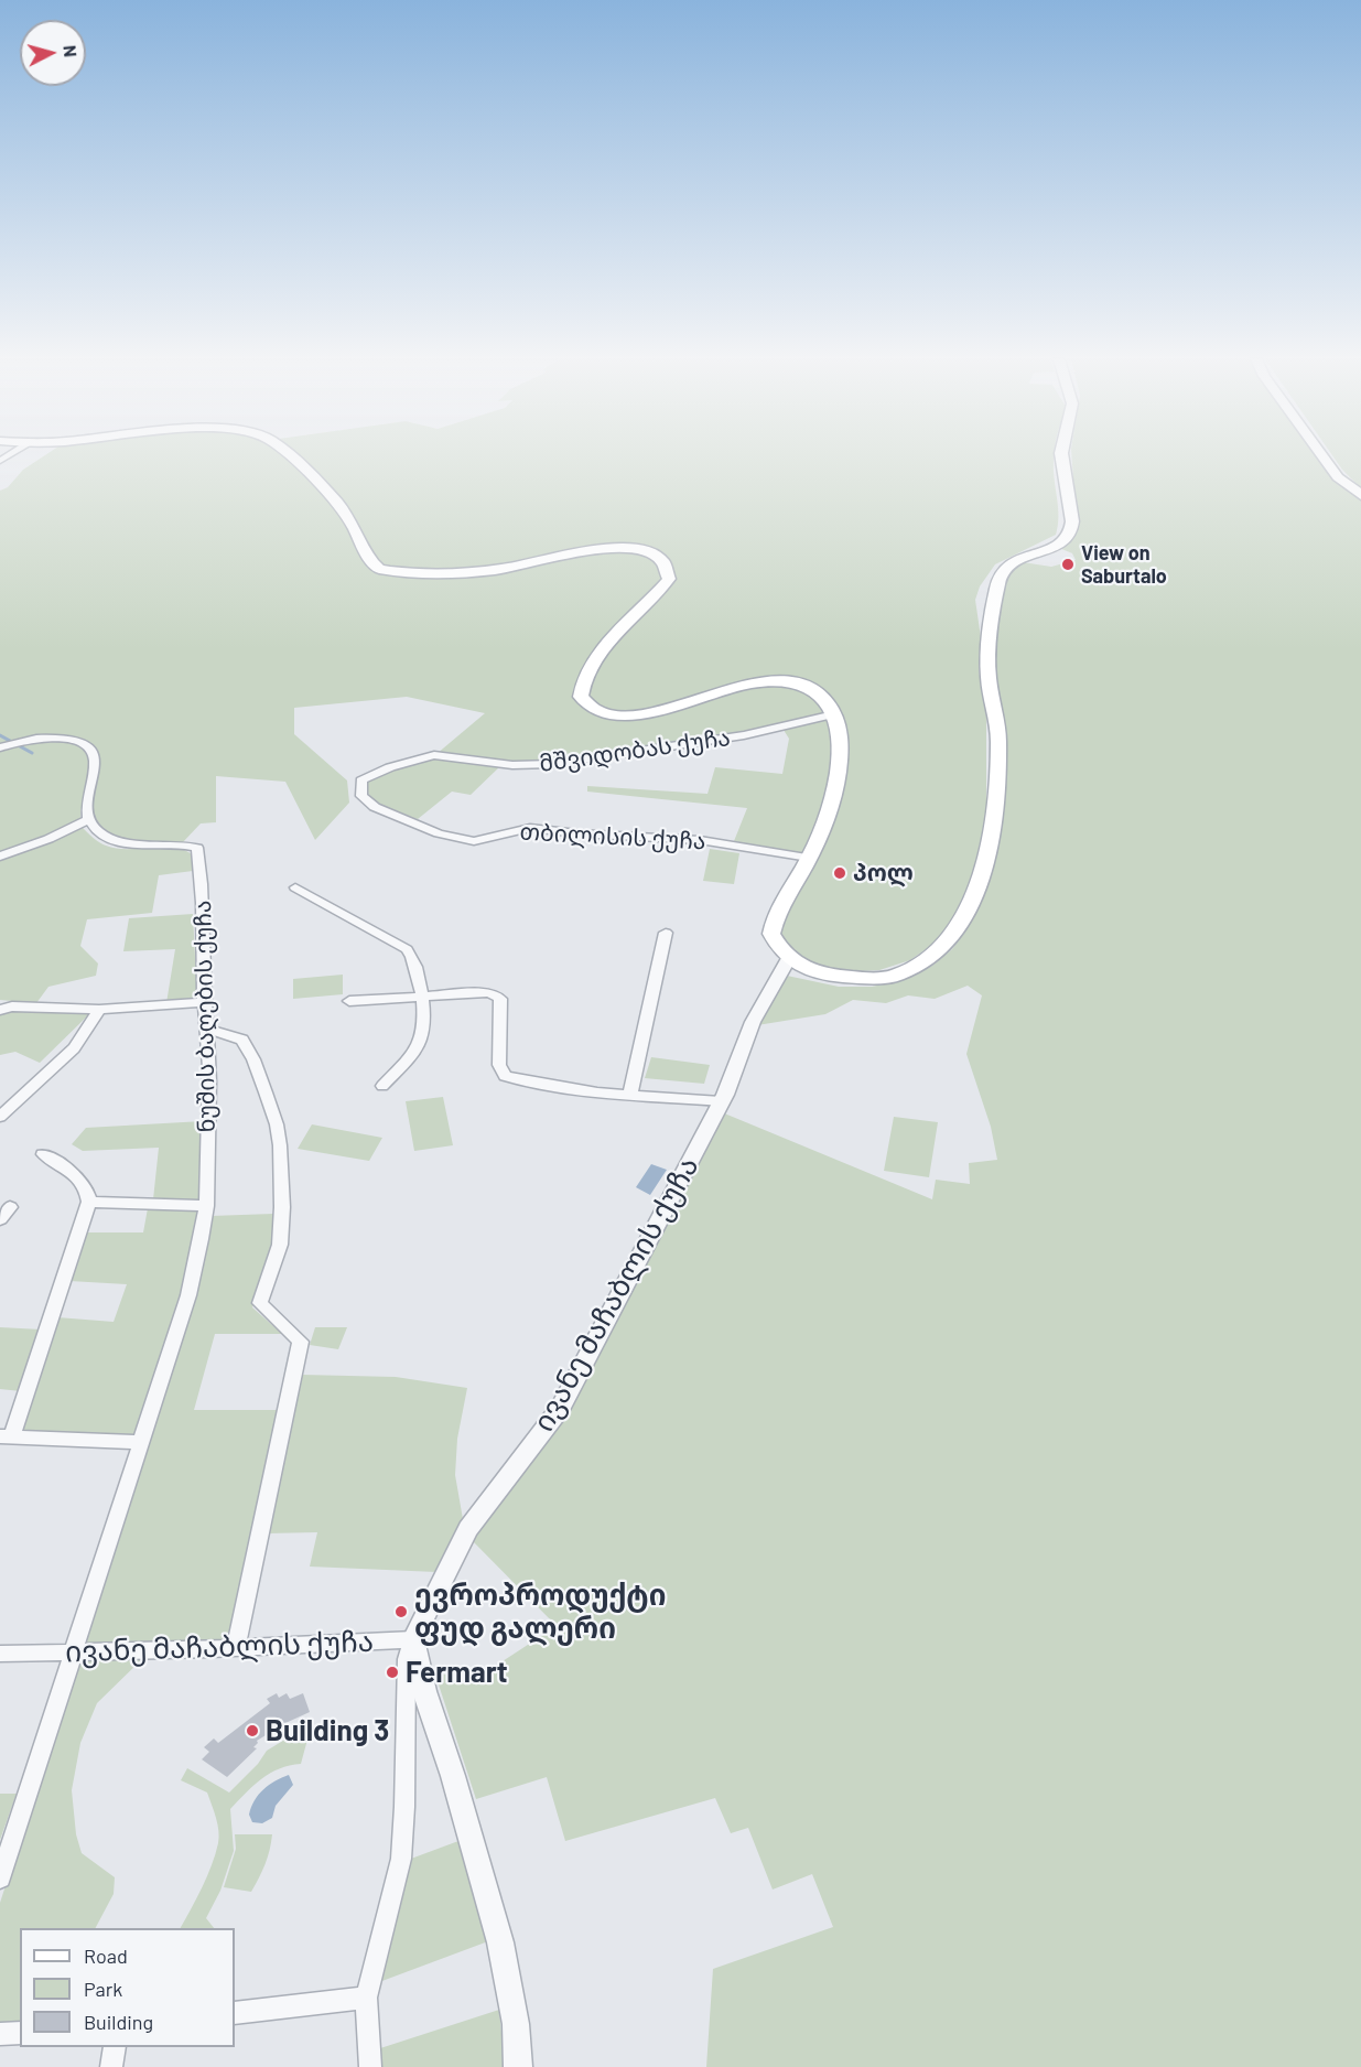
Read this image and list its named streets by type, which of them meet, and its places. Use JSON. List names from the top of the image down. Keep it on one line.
{"streets":{"street":["მშვიდობას ქუჩა","თბილისის ქუჩა","ნუშის ბაღების ქუჩა","ივანე მაჩაბლის ქუჩა"]},"crossings":[["მშვიდობას ქუჩა","თბილისის ქუჩა"],["ნუშის ბაღების ქუჩა","ივანე მაჩაბლის ქუჩა"]],"places":["View on Saburtalo","პოლ","ევროპროდუქტი ფუდ გალერი","Fermart","Building 3"],"legend":["Road","Park","Building"],"north":"right"}
